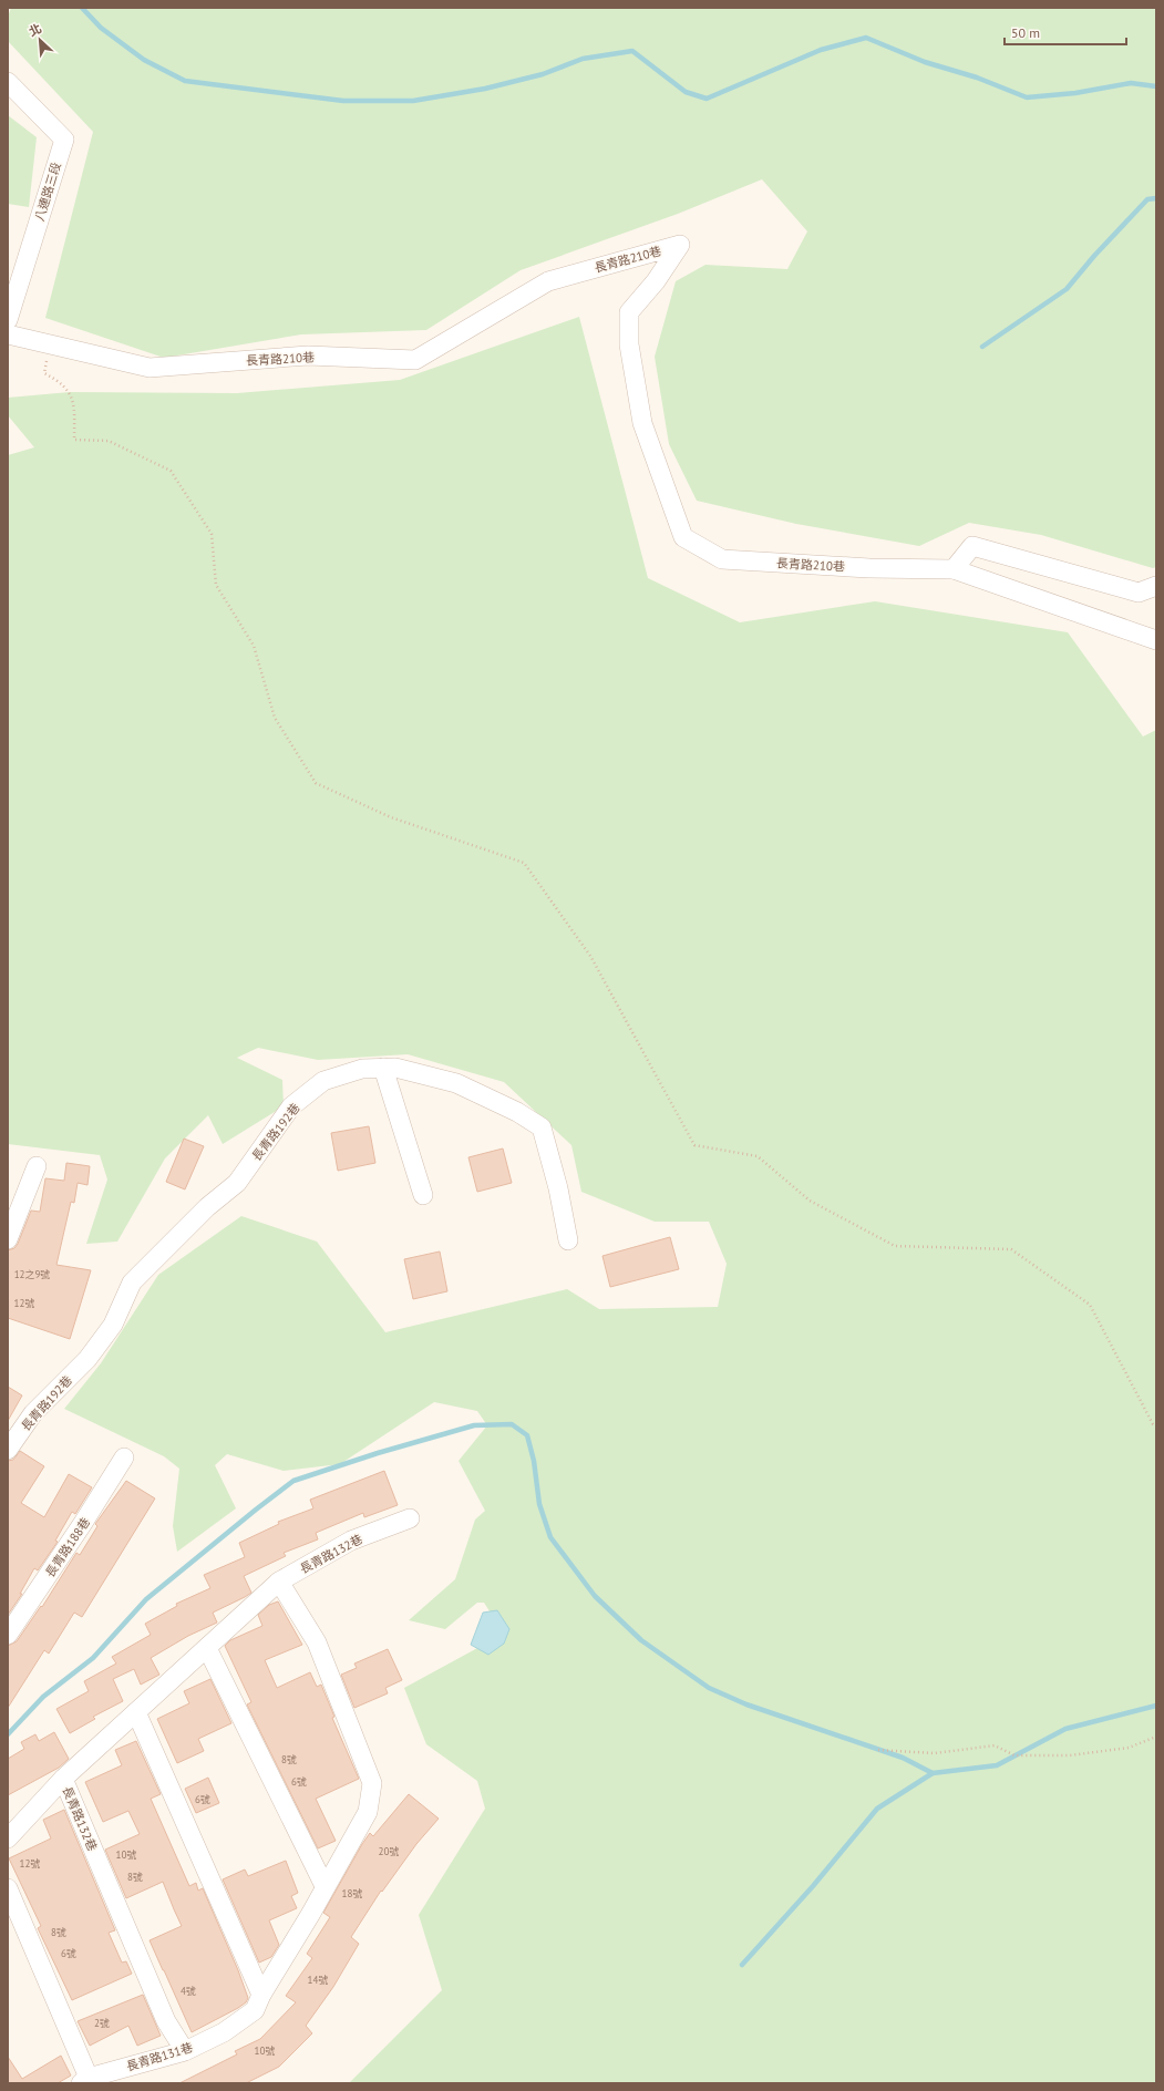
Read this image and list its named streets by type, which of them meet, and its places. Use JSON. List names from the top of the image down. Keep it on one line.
{"streets":{"street":["八連路三段","長青路210巷","長青路192巷","長青路188巷","長青路132巷","長青路131巷"]},"crossings":[["長青路132巷","長青路131巷"]],"house_numbers":["12之9號","12號","8號","6號","6號","20號","10號","12號","8號","18號","8號","6號","14號","4號","2號","10號"],"scale_bar":"50 m","north":"top left"}
